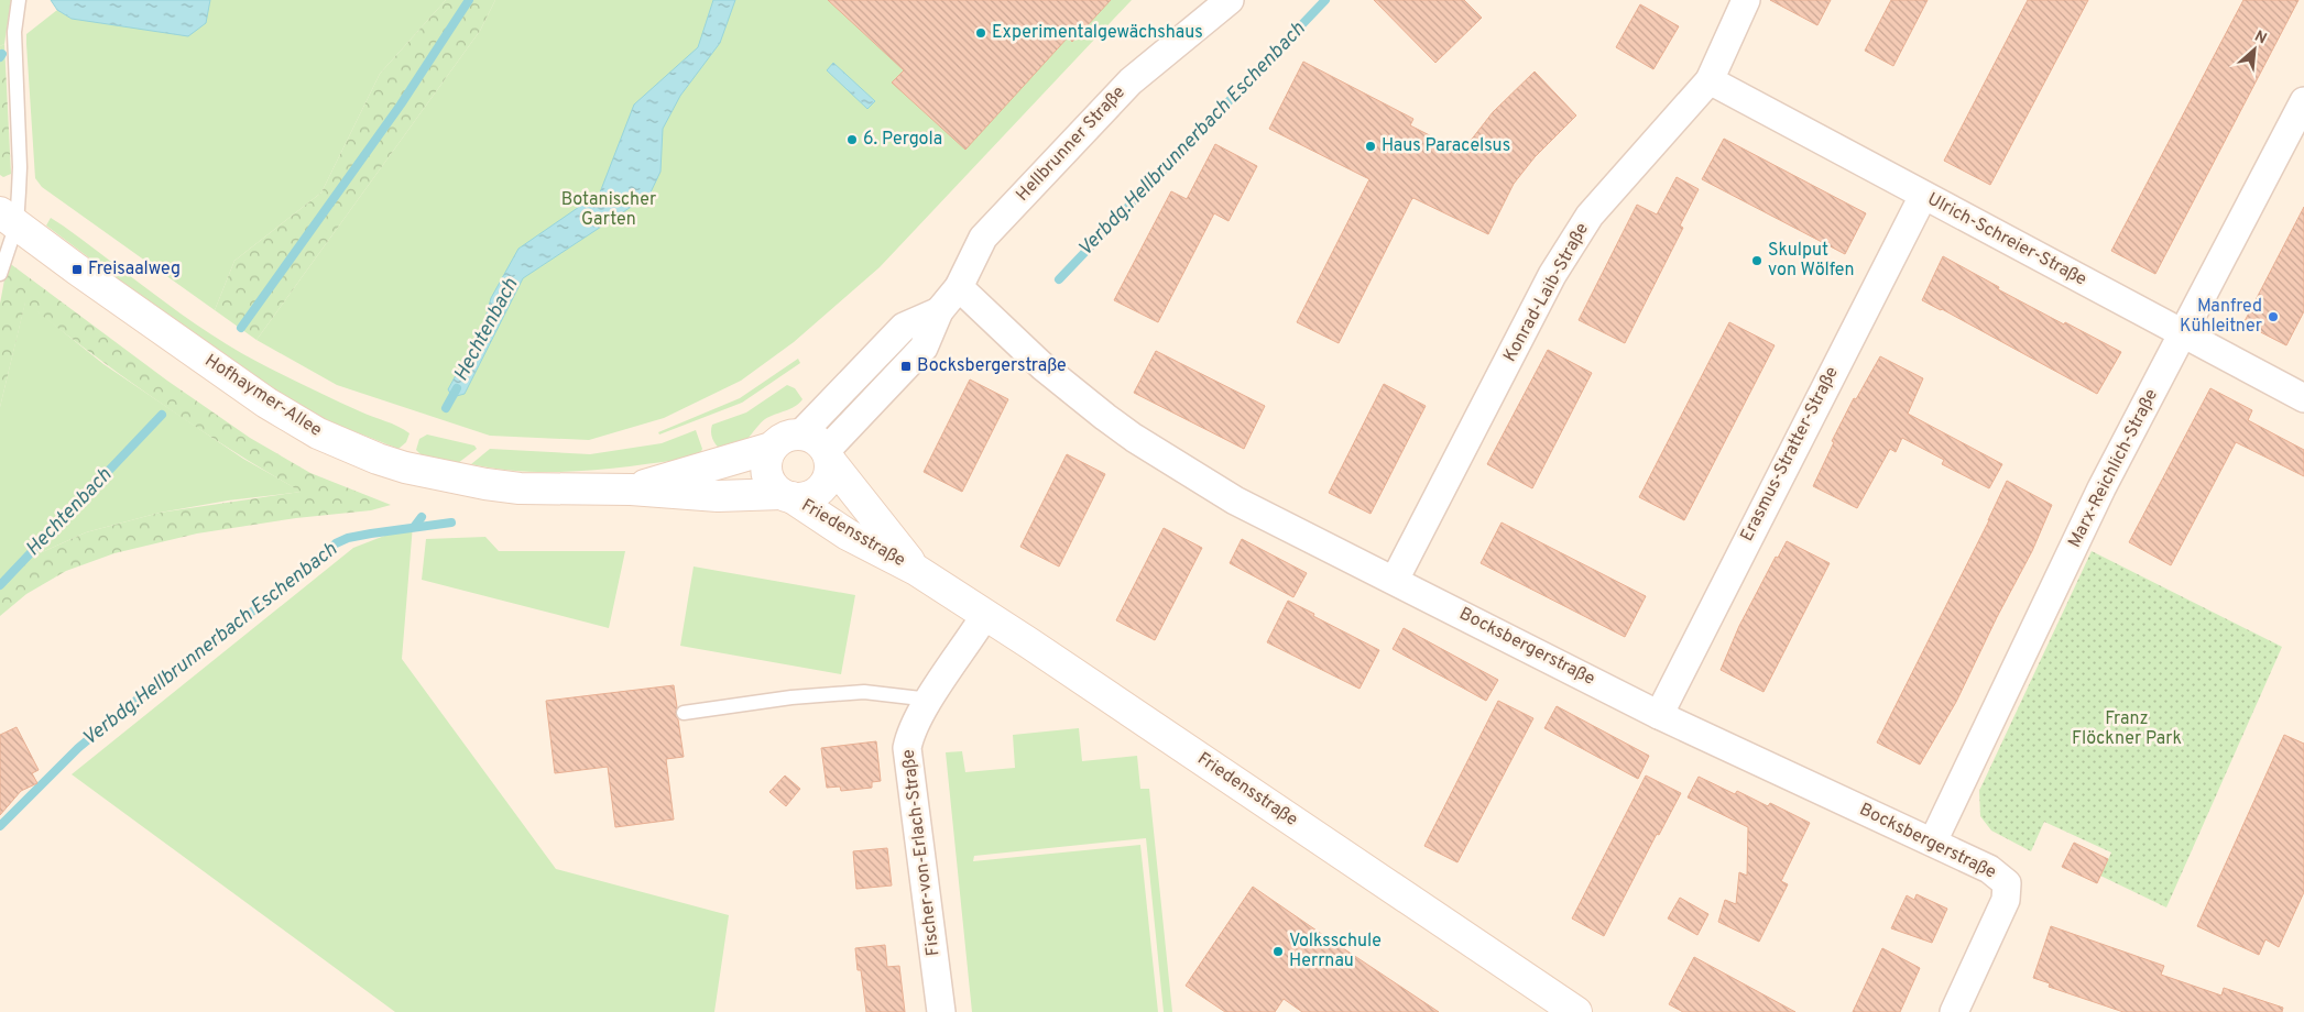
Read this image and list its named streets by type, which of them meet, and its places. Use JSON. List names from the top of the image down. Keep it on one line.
{"streets":{"street":["Hellbrunner Straße","Ulrich-Schreier-Straße","Konrad-Laib-Straße","Hofhaymer-Allee","Erasmus-Stratter-Straße","Marx-Reichlich-Straße","Friedensstraße","Bocksbergerstraße","Fischer-von-Erlach-Straße"]},"crossings":[["Hellbrunner Straße","Hofhaymer-Allee"],["Hellbrunner Straße","Friedensstraße"],["Hellbrunner Straße","Bocksbergerstraße"],["Ulrich-Schreier-Straße","Konrad-Laib-Straße"],["Ulrich-Schreier-Straße","Erasmus-Stratter-Straße"],["Ulrich-Schreier-Straße","Marx-Reichlich-Straße"],["Konrad-Laib-Straße","Bocksbergerstraße"],["Hofhaymer-Allee","Friedensstraße"],["Erasmus-Stratter-Straße","Bocksbergerstraße"],["Marx-Reichlich-Straße","Bocksbergerstraße"],["Friedensstraße","Fischer-von-Erlach-Straße"]],"water":["Verbdg.Hellbrunnerbach Eschenbach","Hechtenbach"],"parks":["Botanischer Garten","Franz Flöckner Park"],"places":{"other":["Experimentalgewächshaus","6. Pergola","Haus Paracelsus","Skulput von Wölfen","Manfred Kühleitner","Volksschule Herrnau"],"transit":["Freisaalweg","Bocksbergerstraße"]},"north":"top right"}
